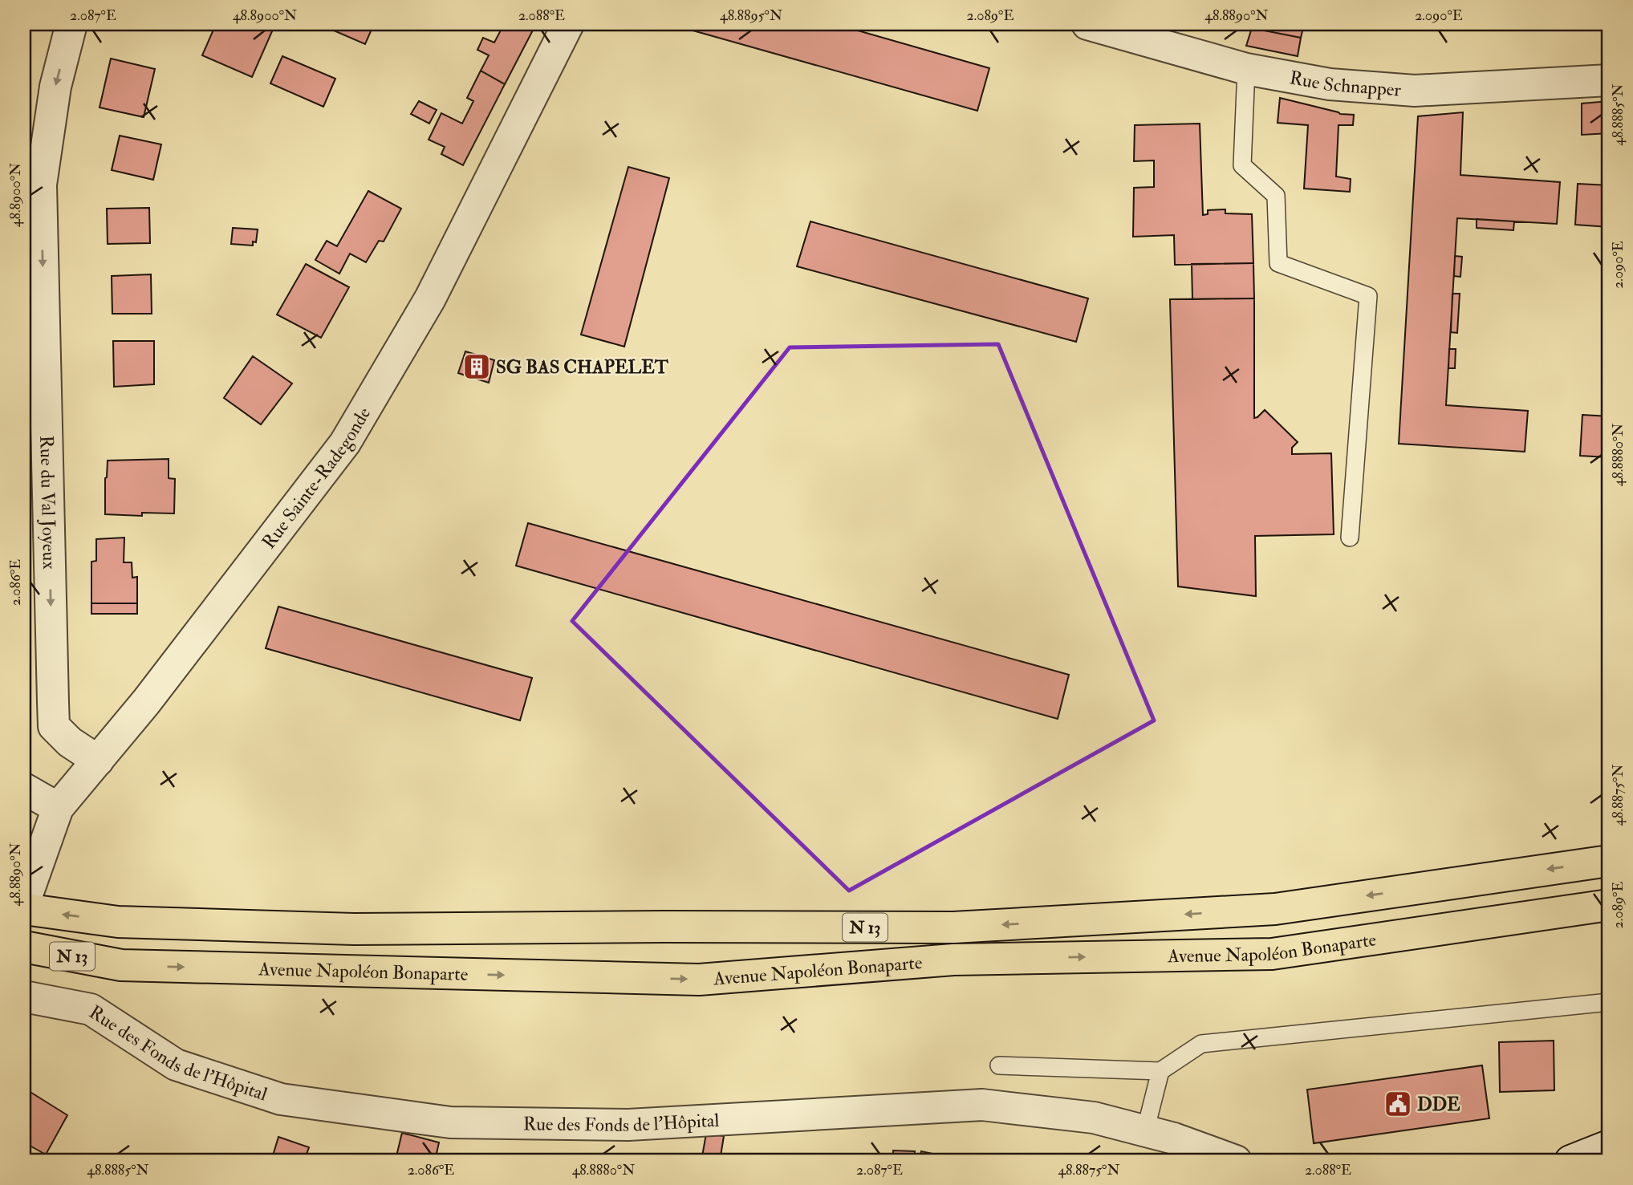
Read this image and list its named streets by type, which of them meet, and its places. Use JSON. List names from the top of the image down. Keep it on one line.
{"streets":{"main road":["N 13","Avenue Napoléon Bonaparte"],"street":["Rue Schnapper","Rue Sainte-Radegonde","Rue du Val Joyeux","Rue des Fonds de l'Hôpital"]},"crossings":[["Rue Sainte-Radegonde","Rue du Val Joyeux"]],"one_way":["Rue du Val Joyeux"],"places":{"building":["SG BAS CHAPELET"],"public building":["DDE"]},"coordinates":["2.087°E","48.8900°N","2.088°E","48.8895°N","2.089°E","48.8890°N","2.090°E","48.8885°N","48.8880°N","2.086°E","48.8875°N"]}
